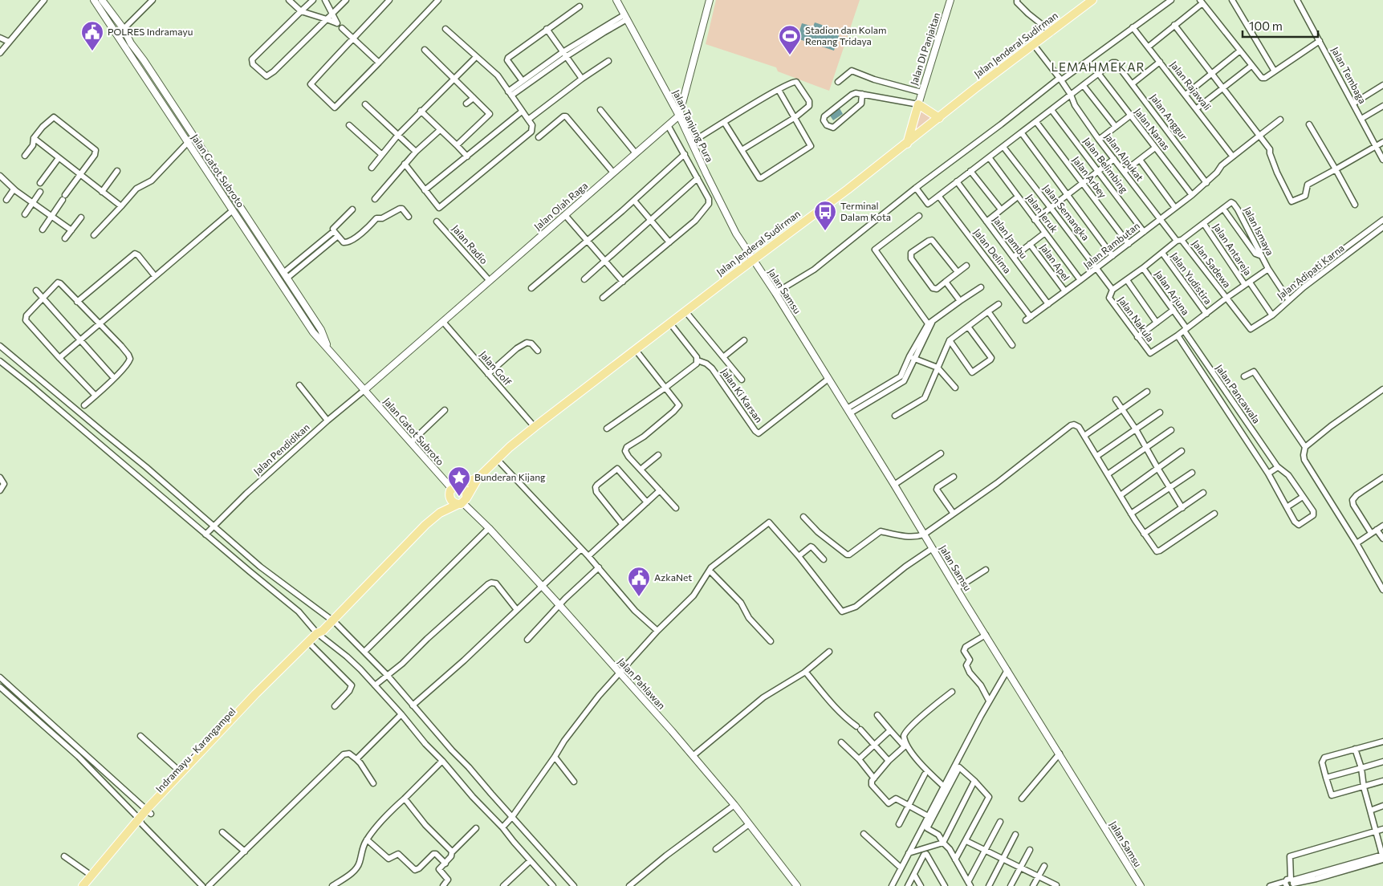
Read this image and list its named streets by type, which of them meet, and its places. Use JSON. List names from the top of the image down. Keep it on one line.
{"streets":{"main road":["Jalan Jenderal Sudirman","Indramayu - Karangampel"],"street":["Jalan DI Panjaitan","Jalan Tembaga","Jalan Rajawali","Jalan Anggur","Jalan Tanjung Pura","Jalan Nanas","Jalan Alpukat","Jalan Belimbing","Jalan Gatot Subroto","Jalan Arbey","Jalan Olah Raga","Jalan Semangka","Jalan Jeruk","Jalan Ismaya","Jalan Jambu","Jalan Radio","Jalan Rambutan","Jalan Antareja","Jalan Delima","Jalan Apel","Jalan Sadewa","Jalan Adipati Karna","Jalan Yudistira","Jalan Samsu","Jalan Arjuna","Jalan Nakula","Jalan Golf","Jalan Pancawala","Jalan Ki Karsan","Jalan Pendidikan","Jalan Pahlawan"]},"crossings":[["Jalan Jenderal Sudirman","Jalan Tanjung Pura"],["Jalan Jenderal Sudirman","Jalan Alpukat"],["Jalan Jenderal Sudirman","Jalan Samsu"],["Jalan Jenderal Sudirman","Jalan Golf"],["Jalan Rajawali","Jalan Rambutan"],["Jalan Anggur","Jalan Nanas"],["Jalan Anggur","Jalan Rambutan"],["Jalan Tanjung Pura","Jalan Olah Raga"],["Jalan Tanjung Pura","Jalan Samsu"],["Jalan Nanas","Jalan Rambutan"],["Jalan Alpukat","Jalan Rambutan"],["Jalan Alpukat","Jalan Sadewa"],["Jalan Belimbing","Jalan Rambutan"],["Jalan Gatot Subroto","Jalan Olah Raga"],["Jalan Gatot Subroto","Jalan Pendidikan"],["Jalan Gatot Subroto","Jalan Pahlawan"],["Jalan Arbey","Jalan Rambutan"],["Jalan Olah Raga","Jalan Radio"],["Jalan Olah Raga","Jalan Golf"],["Jalan Olah Raga","Jalan Pendidikan"],["Jalan Semangka","Jalan Rambutan"],["Jalan Semangka","Jalan Nakula"],["Jalan Jeruk","Jalan Rambutan"],["Jalan Ismaya","Jalan Adipati Karna"],["Jalan Jambu","Jalan Rambutan"],["Jalan Rambutan","Jalan Delima"],["Jalan Rambutan","Jalan Apel"],["Jalan Antareja","Jalan Adipati Karna"],["Jalan Sadewa","Jalan Adipati Karna"],["Jalan Samsu","Jalan Ki Karsan"],["Jalan Arjuna","Jalan Pancawala"]],"districts":["LEMAHMEKAR"],"places":{"public building":["POLRES Indramayu","AzkaNet"],"sports":["Stadion dan Kolam Renang Tridaya"],"bus stop":["Terminal Dalam Kota"],"place":["Bunderan Kijang"]},"scale_bar":"100 m"}
